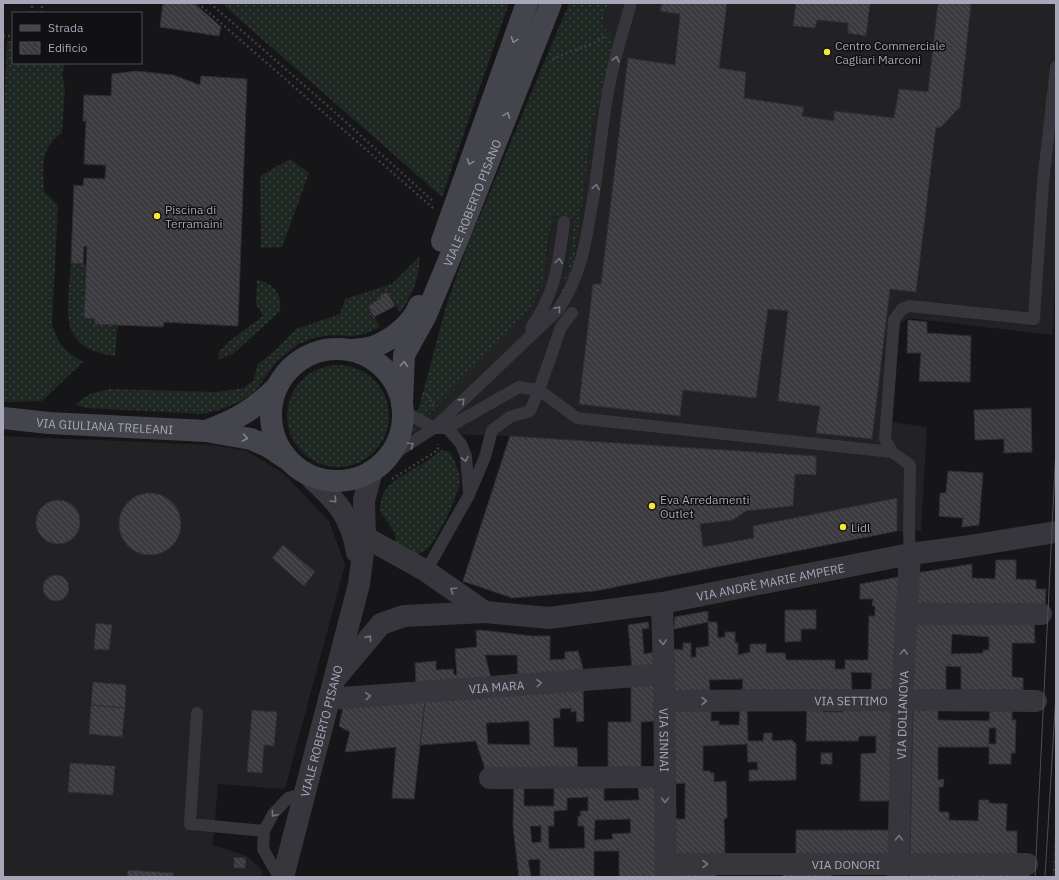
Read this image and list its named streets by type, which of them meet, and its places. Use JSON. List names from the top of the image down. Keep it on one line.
{"streets":{"main road":["VIALE ROBERTO PISANO","VIA GIULIANA TRELEANI"],"street":["VIA ANDRÈ MARIE AMPERE","VIA MARA","VIA SETTIMO","VIA DOLIANOVA","VIA SINNAI","VIA DONORI"]},"crossings":[["VIALE ROBERTO PISANO","VIA GIULIANA TRELEANI"],["VIALE ROBERTO PISANO","VIA ANDRÈ MARIE AMPERE"],["VIALE ROBERTO PISANO","VIA MARA"],["VIA ANDRÈ MARIE AMPERE","VIA MARA"],["VIA ANDRÈ MARIE AMPERE","VIA DOLIANOVA"],["VIA ANDRÈ MARIE AMPERE","VIA SINNAI"],["VIA MARA","VIA SINNAI"],["VIA SETTIMO","VIA DOLIANOVA"],["VIA SETTIMO","VIA SINNAI"],["VIA DOLIANOVA","VIA DONORI"],["VIA SINNAI","VIA DONORI"]],"one_way":["VIA SETTIMO","VIA DOLIANOVA","VIA SINNAI","VIA DONORI"],"places":["Centro Commerciale Cagliari Marconi","Piscina di Terramaini","Eva Arredamenti Outlet","Lidl"],"legend":["Strada","Edificio"]}
